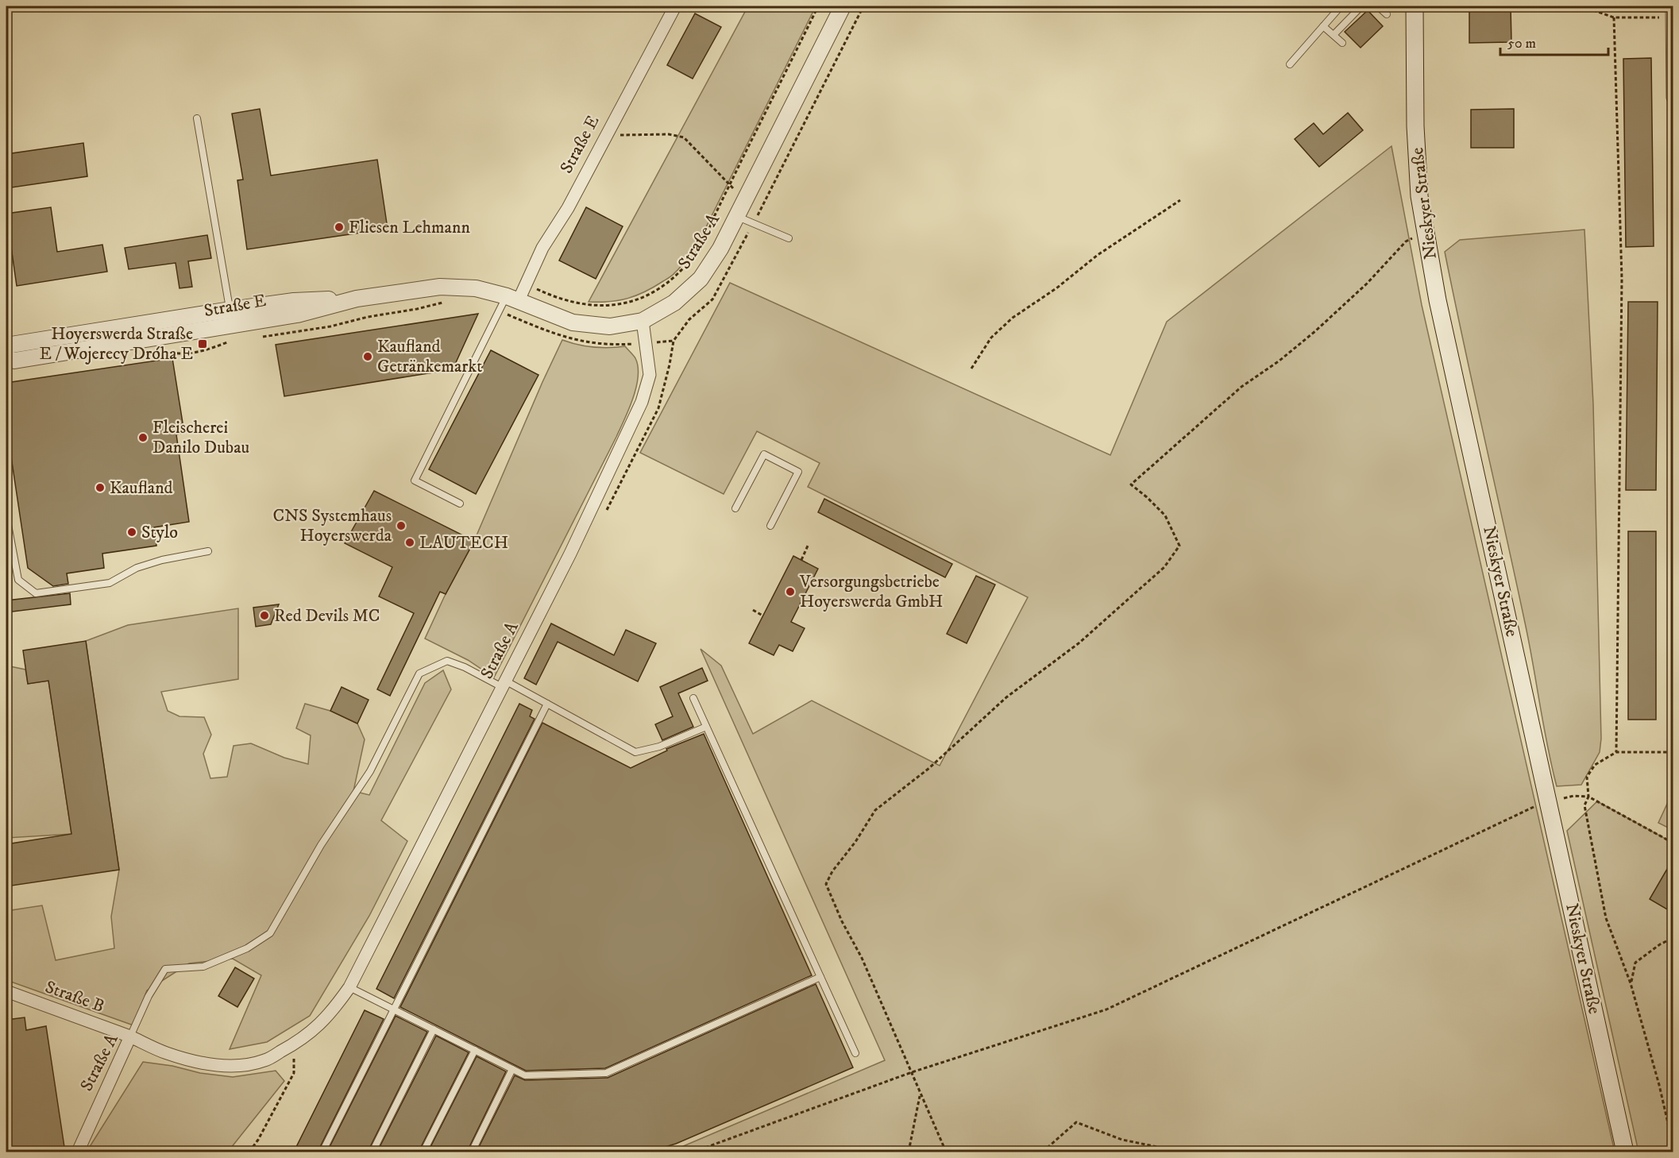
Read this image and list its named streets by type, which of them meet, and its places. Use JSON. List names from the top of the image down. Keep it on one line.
{"streets":{"main road":["Nieskyer Straße"],"street":["Straße E","Straße A","Straße B"]},"crossings":[["Straße E","Straße A"],["Straße A","Straße B"]],"places":{"other":["Fliesen Lehmann","Kaufland Getränkemarkt","Fleischerei Danilo Dubau","Kaufland","CNS Systemhaus Hoyerswerda","Stylo","LAUTECH","Versorgungsbetriebe Hoyerswerda GmbH","Red Devils MC"],"transit":["Hoyerswerda Straße E / Wojerecy Dróha E"]},"scale_bar":"50 m"}
